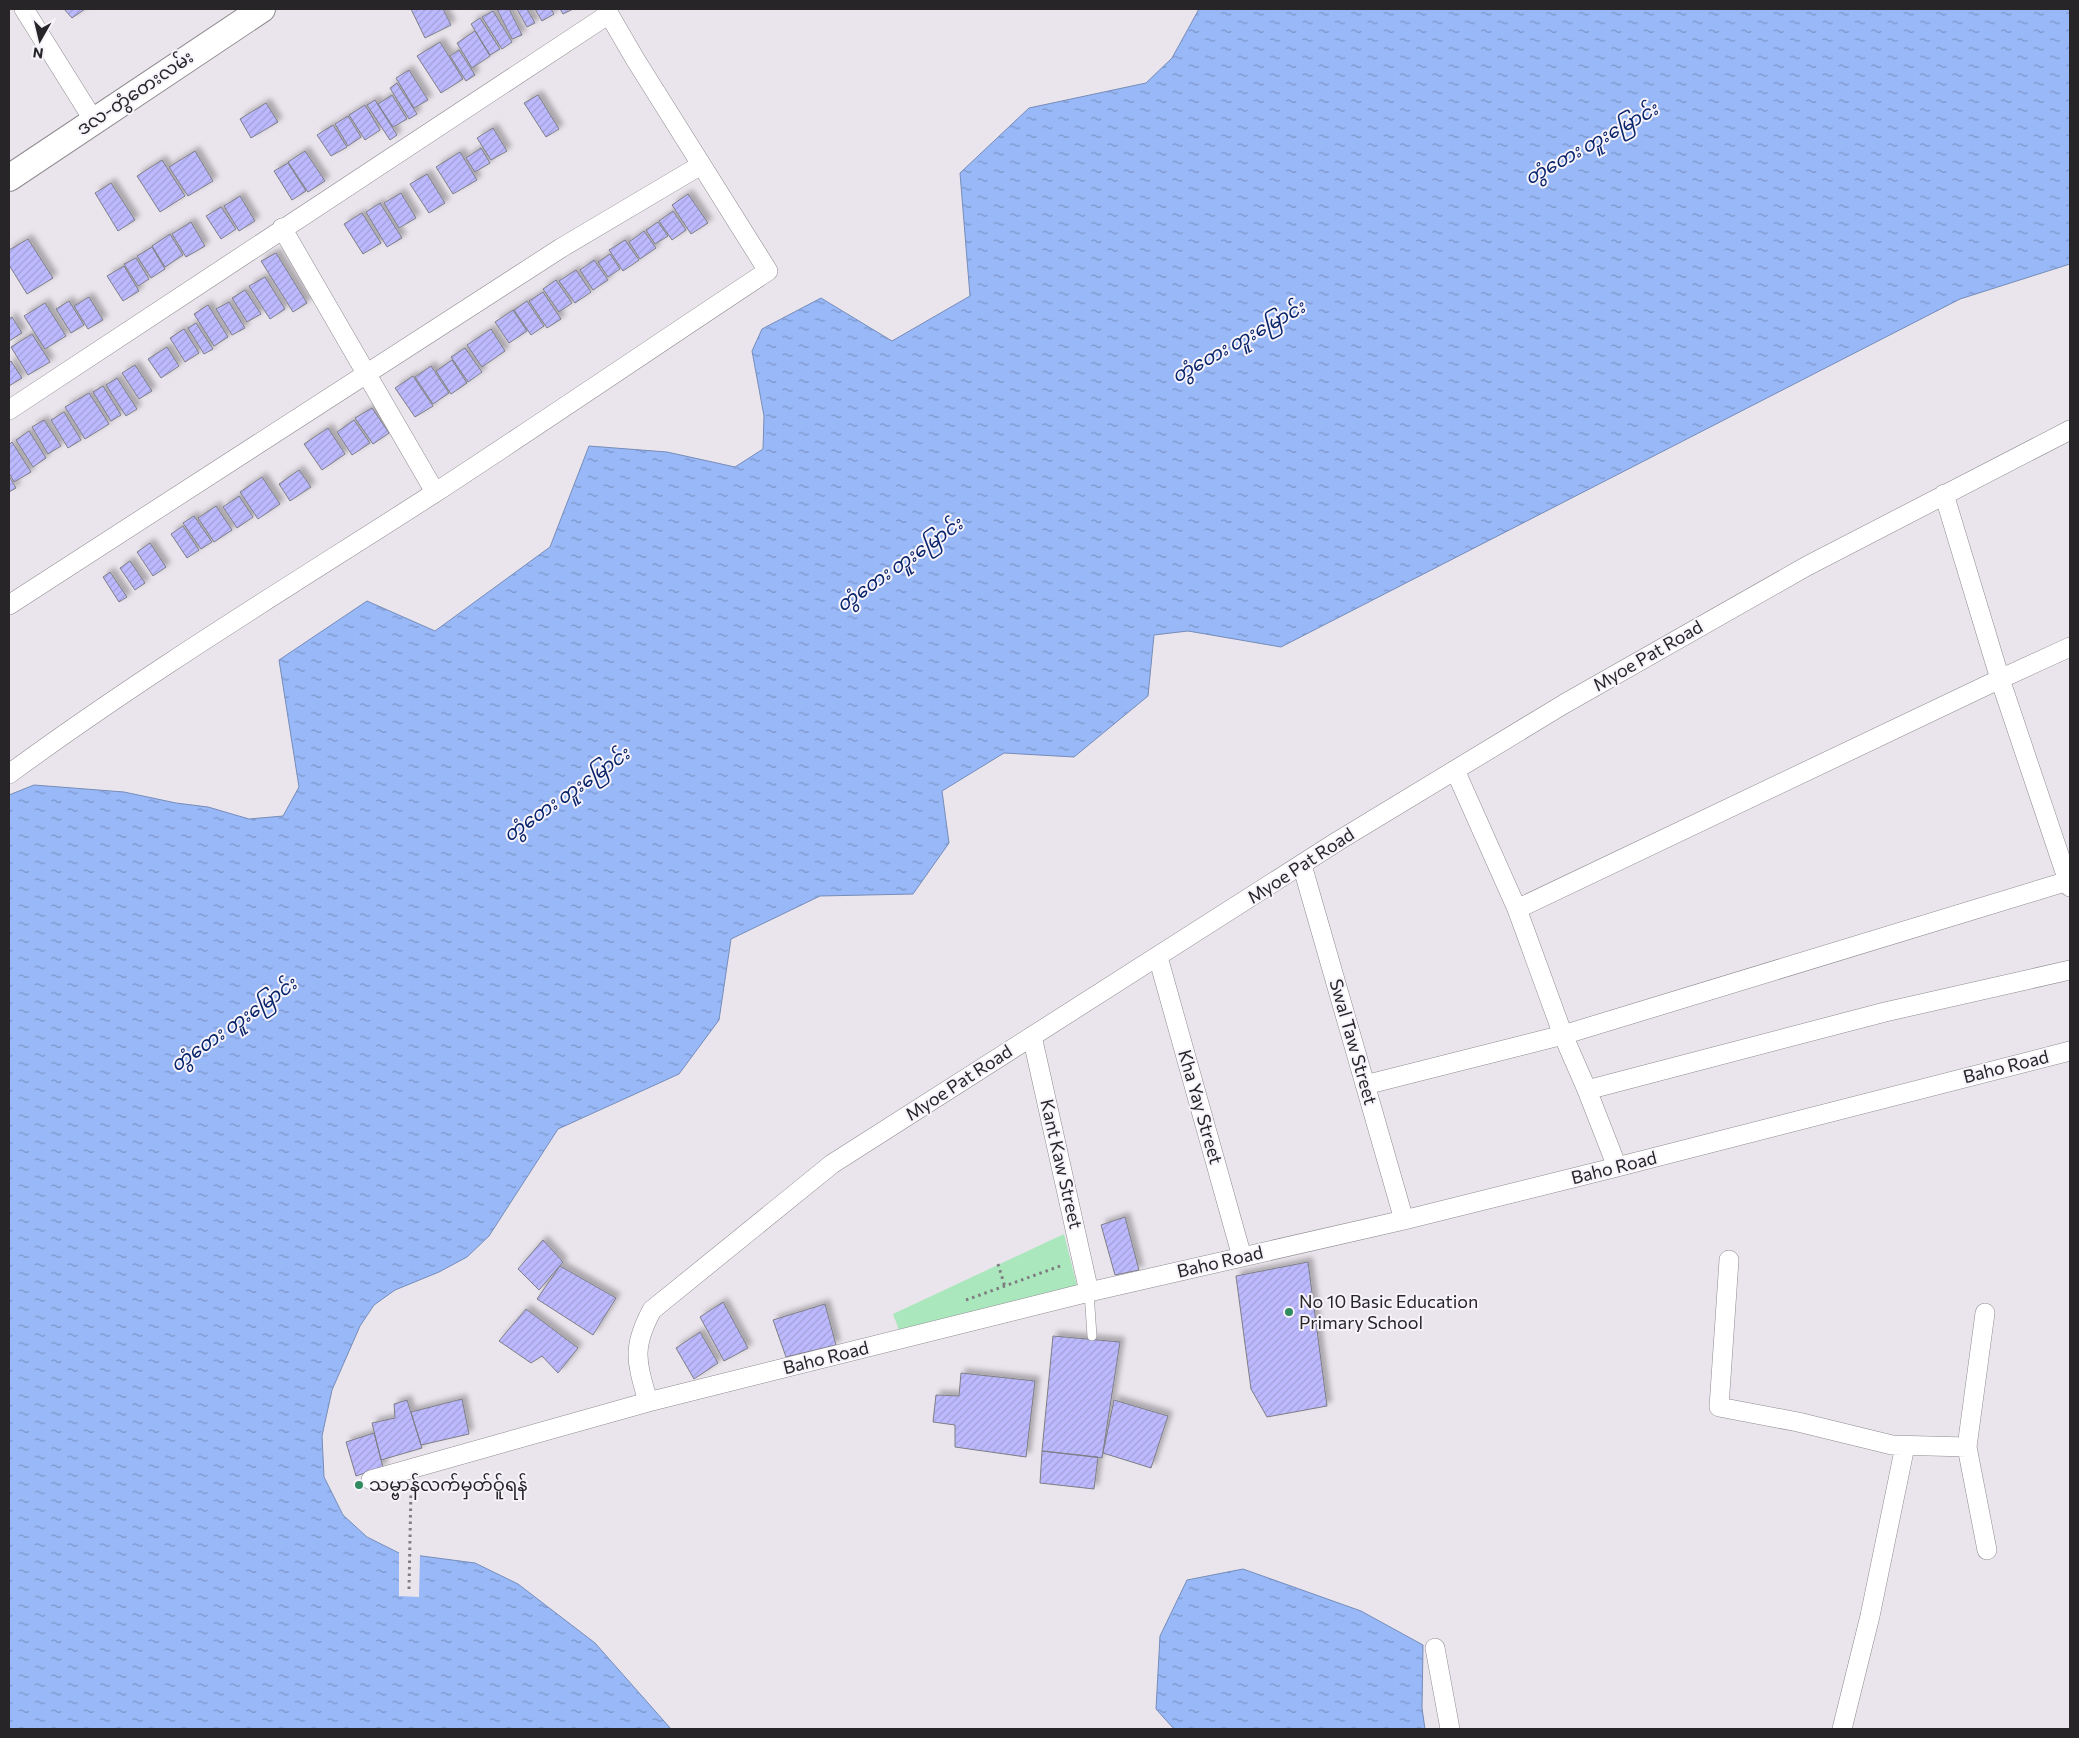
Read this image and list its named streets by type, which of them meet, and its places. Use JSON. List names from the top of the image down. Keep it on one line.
{"streets":{"main road":["ဒလ-တွံတေးလမ်း"],"street":["Myoe Pat Road","Swal Taw Street","Baho Road","Kha Yay Street","Kant Kaw Street"]},"crossings":[["Myoe Pat Road","Swal Taw Street"],["Myoe Pat Road","Baho Road"],["Myoe Pat Road","Kha Yay Street"],["Myoe Pat Road","Kant Kaw Street"],["Swal Taw Street","Baho Road"],["Baho Road","Kha Yay Street"],["Baho Road","Kant Kaw Street"]],"water":["တွံတေး တူးမြောင်း"],"places":["No 10 Basic Education Primary School","သမ္ဗာန်လက်မှတ်ဝ်ူရန်"],"north":"bottom"}
